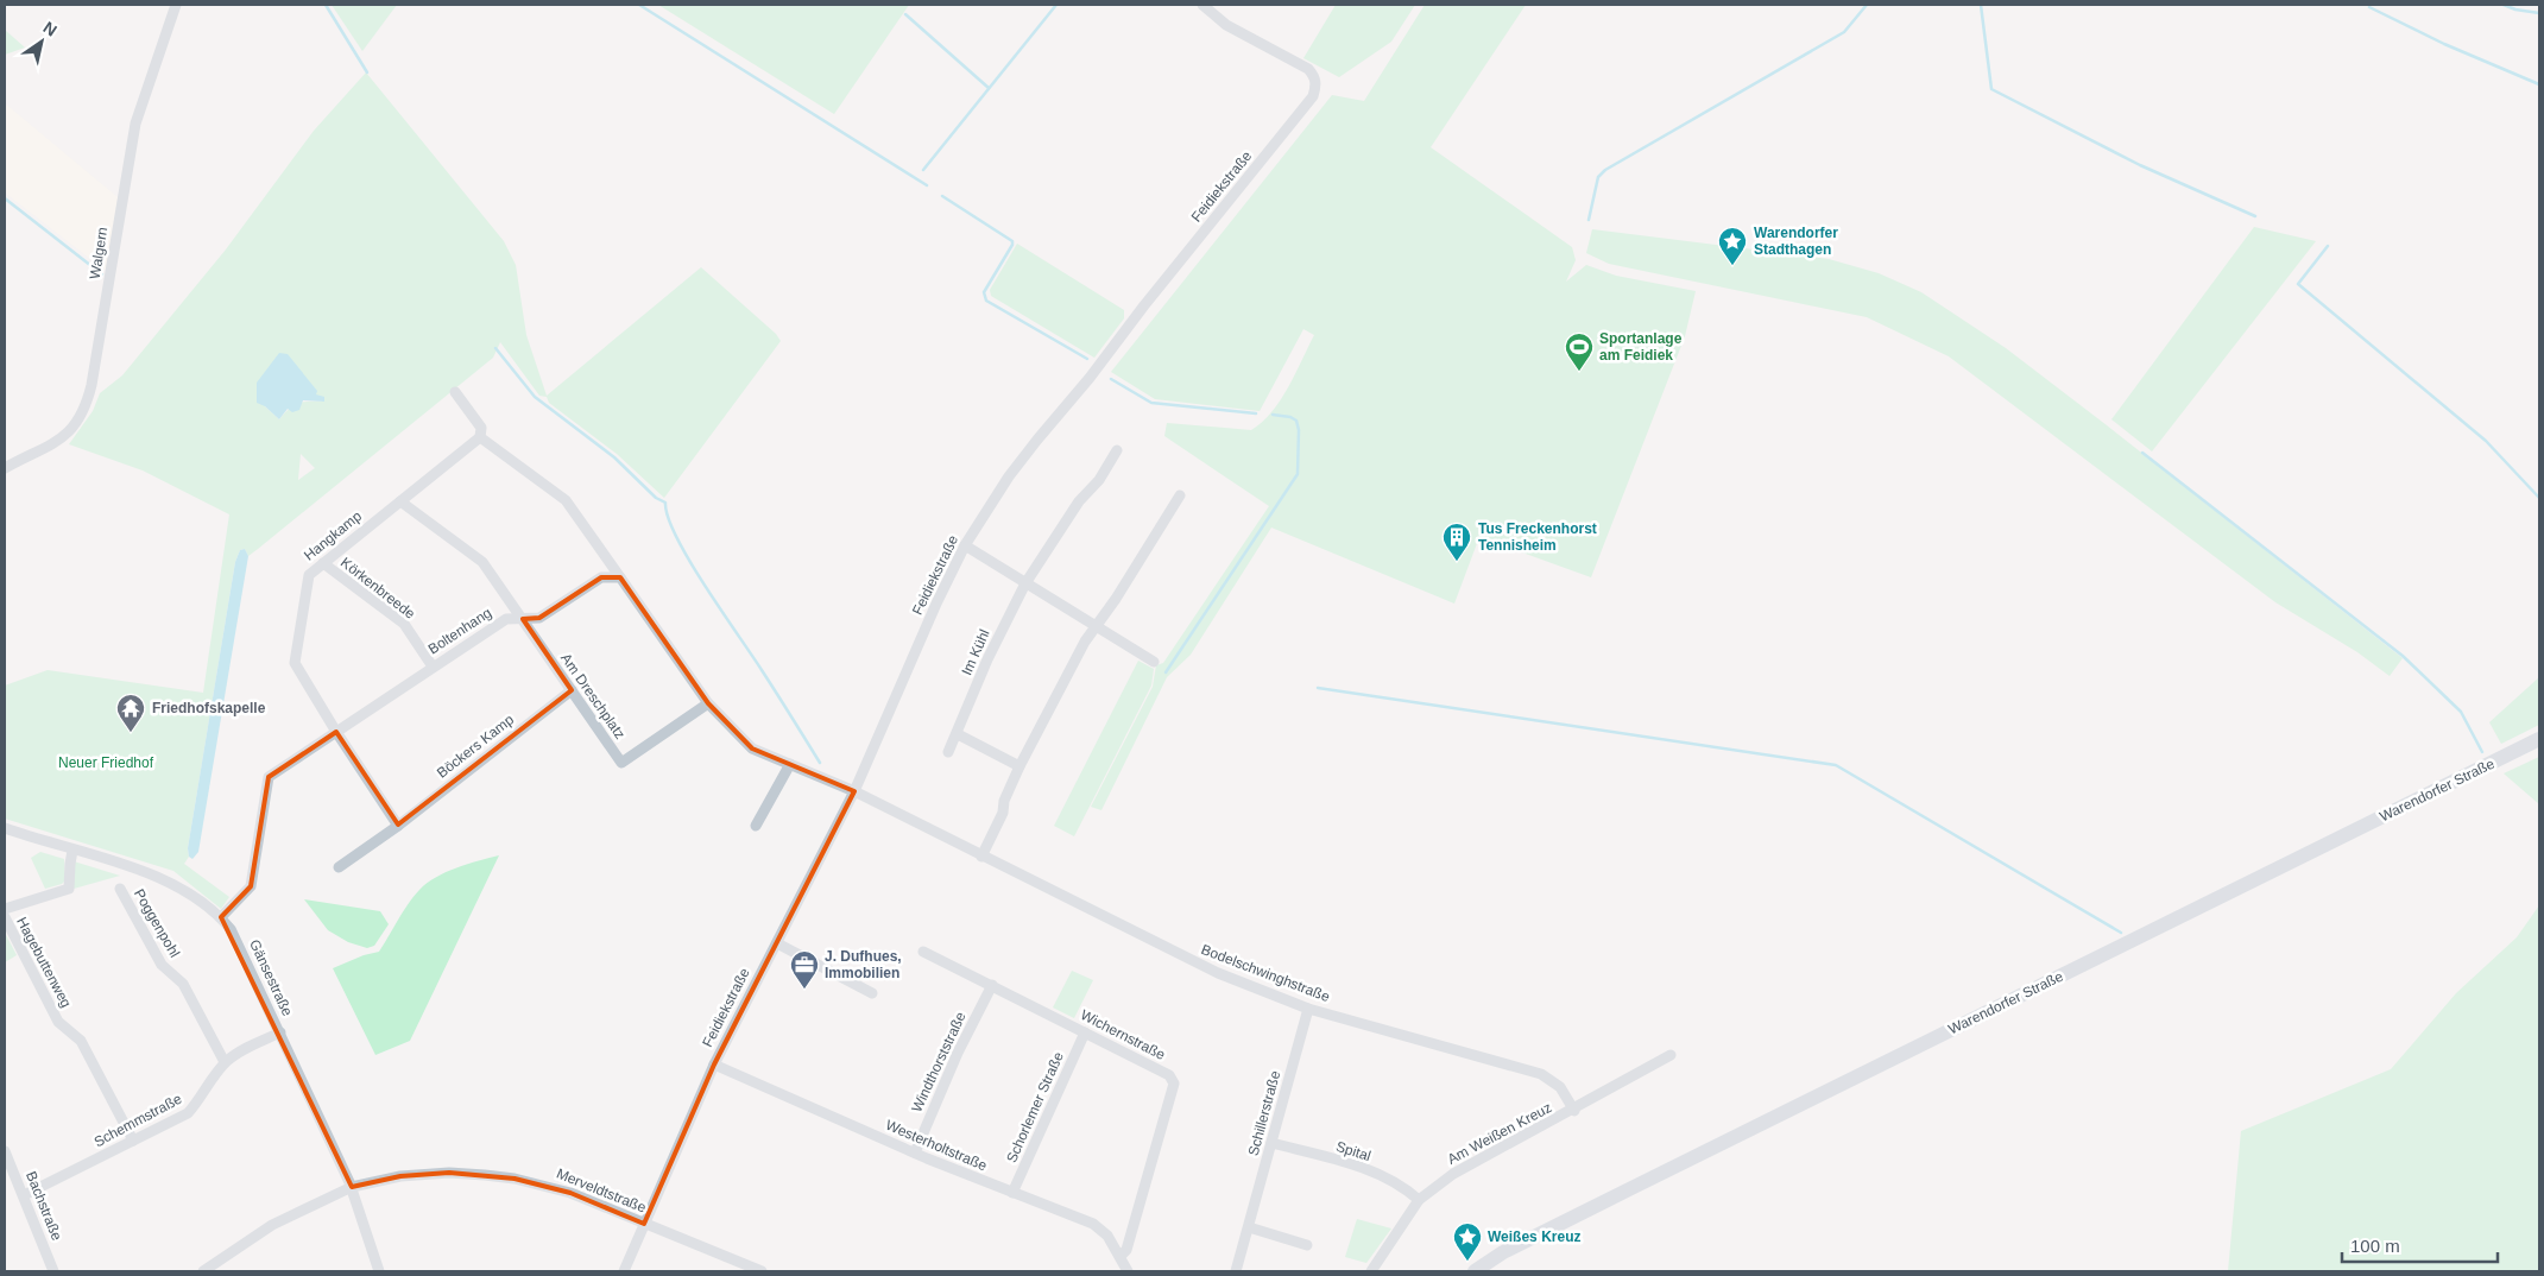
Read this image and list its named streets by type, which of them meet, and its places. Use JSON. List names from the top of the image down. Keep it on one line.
{"streets":{"main road":["Warendorfer Straße"],"street":["Feidiekstraße","Walgern","Hangkamp","Körkenbreede","Boltenhang","Im Kühl","Am Dreschplatz","Böckers Kamp","Poggenpohl","Hagebuttenweg","Bodelschwinghstraße","Gänsestraße","Wichernstraße","Windthorststraße","Schorlemer Straße","Schillerstraße","Schemmstraße","Am Weißen Kreuz","Westerholtstraße","Spital","Merveldtstraße","Bachstraße"]},"crossings":[["Feidiekstraße","Bodelschwinghstraße"],["Feidiekstraße","Westerholtstraße"],["Feidiekstraße","Merveldtstraße"],["Hangkamp","Körkenbreede"],["Hangkamp","Boltenhang"],["Hangkamp","Am Dreschplatz"],["Körkenbreede","Boltenhang"],["Boltenhang","Am Dreschplatz"],["Boltenhang","Gänsestraße"],["Am Dreschplatz","Böckers Kamp"],["Poggenpohl","Schemmstraße"],["Hagebuttenweg","Schemmstraße"],["Bodelschwinghstraße","Schillerstraße"],["Bodelschwinghstraße","Am Weißen Kreuz"],["Gänsestraße","Schemmstraße"],["Gänsestraße","Merveldtstraße"],["Wichernstraße","Windthorststraße"],["Wichernstraße","Schorlemer Straße"],["Wichernstraße","Westerholtstraße"],["Windthorststraße","Westerholtstraße"],["Schorlemer Straße","Westerholtstraße"],["Schillerstraße","Spital"],["Schemmstraße","Bachstraße"],["Am Weißen Kreuz","Spital"]],"parks":["Neuer Friedhof"],"places":{"place":["Warendorfer Stadthagen","Weißes Kreuz"],"sports":["Sportanlage am Feidiek"],"building":["Tus Freckenhorst Tennisheim"],"temple":["Friedhofskapelle"],"office":["J. Dufhues, Immobilien"]},"scale_bar":"100 m","north":"top right"}
